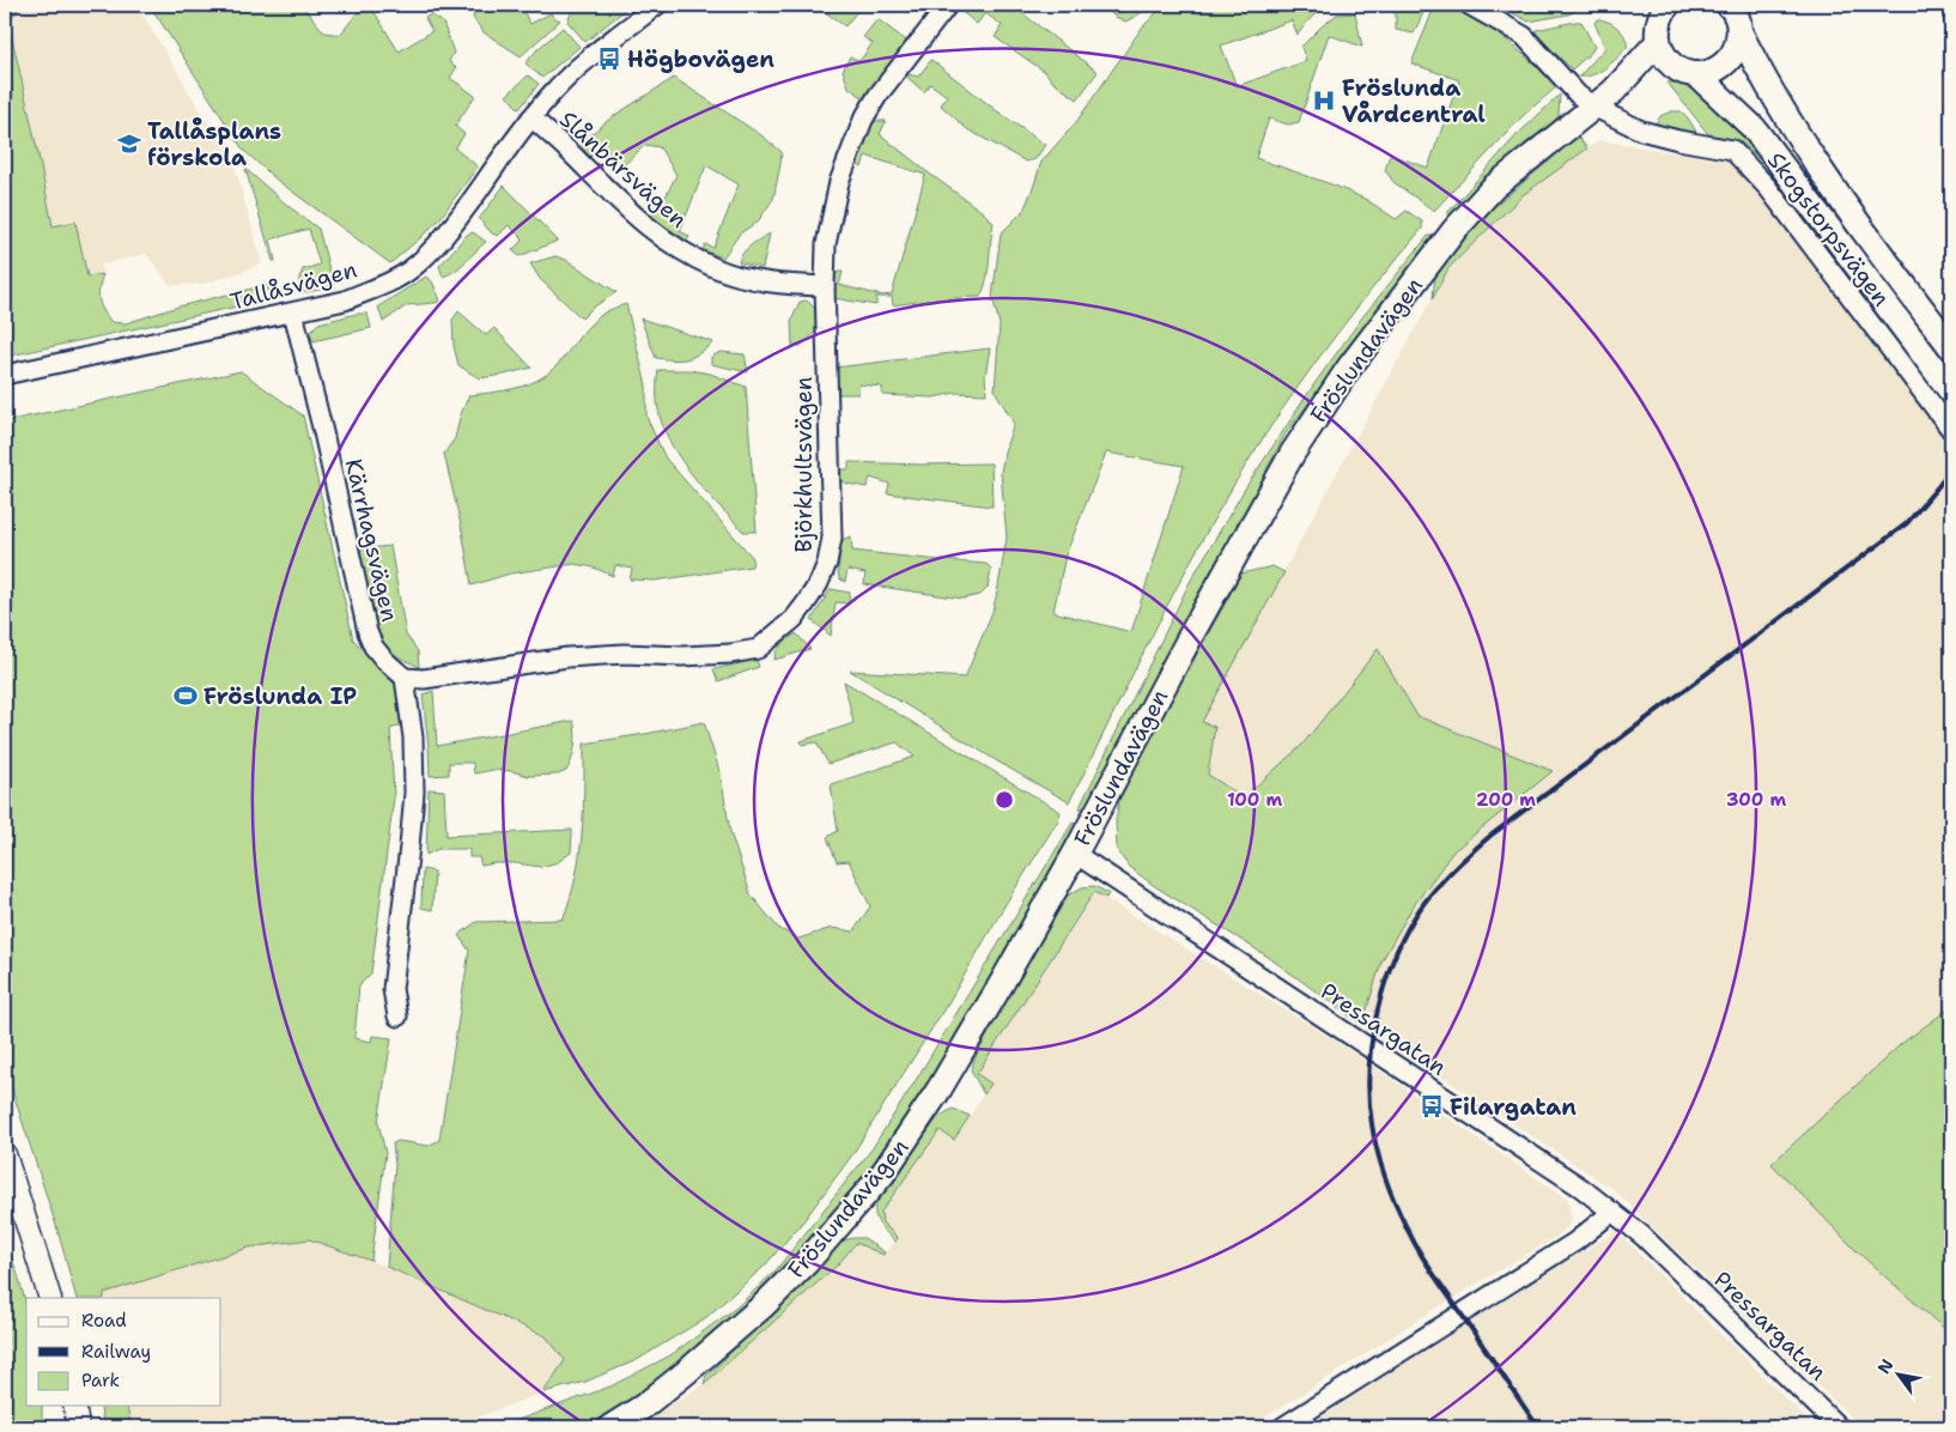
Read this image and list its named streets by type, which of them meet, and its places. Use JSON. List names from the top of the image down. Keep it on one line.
{"streets":{"main road":["Skogstorpsvägen","Fröslundavägen"],"street":["Slånbärsvägen","Tallåsvägen","Björkhultsvägen","Kärrhagsvägen","Pressargatan"]},"crossings":[["Slånbärsvägen","Tallåsvägen"],["Slånbärsvägen","Björkhultsvägen"],["Skogstorpsvägen","Fröslundavägen"],["Tallåsvägen","Kärrhagsvägen"],["Fröslundavägen","Pressargatan"],["Björkhultsvägen","Kärrhagsvägen"]],"places":{"bus stop":["Högbovägen","Filargatan"],"hospital":["Fröslunda Vårdcentral"],"school or university":["Tallåsplans förskola"],"sports":["Fröslunda IP"]},"legend":["Road","Railway","Park"],"north":"top left","rings":["100 m","200 m","300 m"]}
